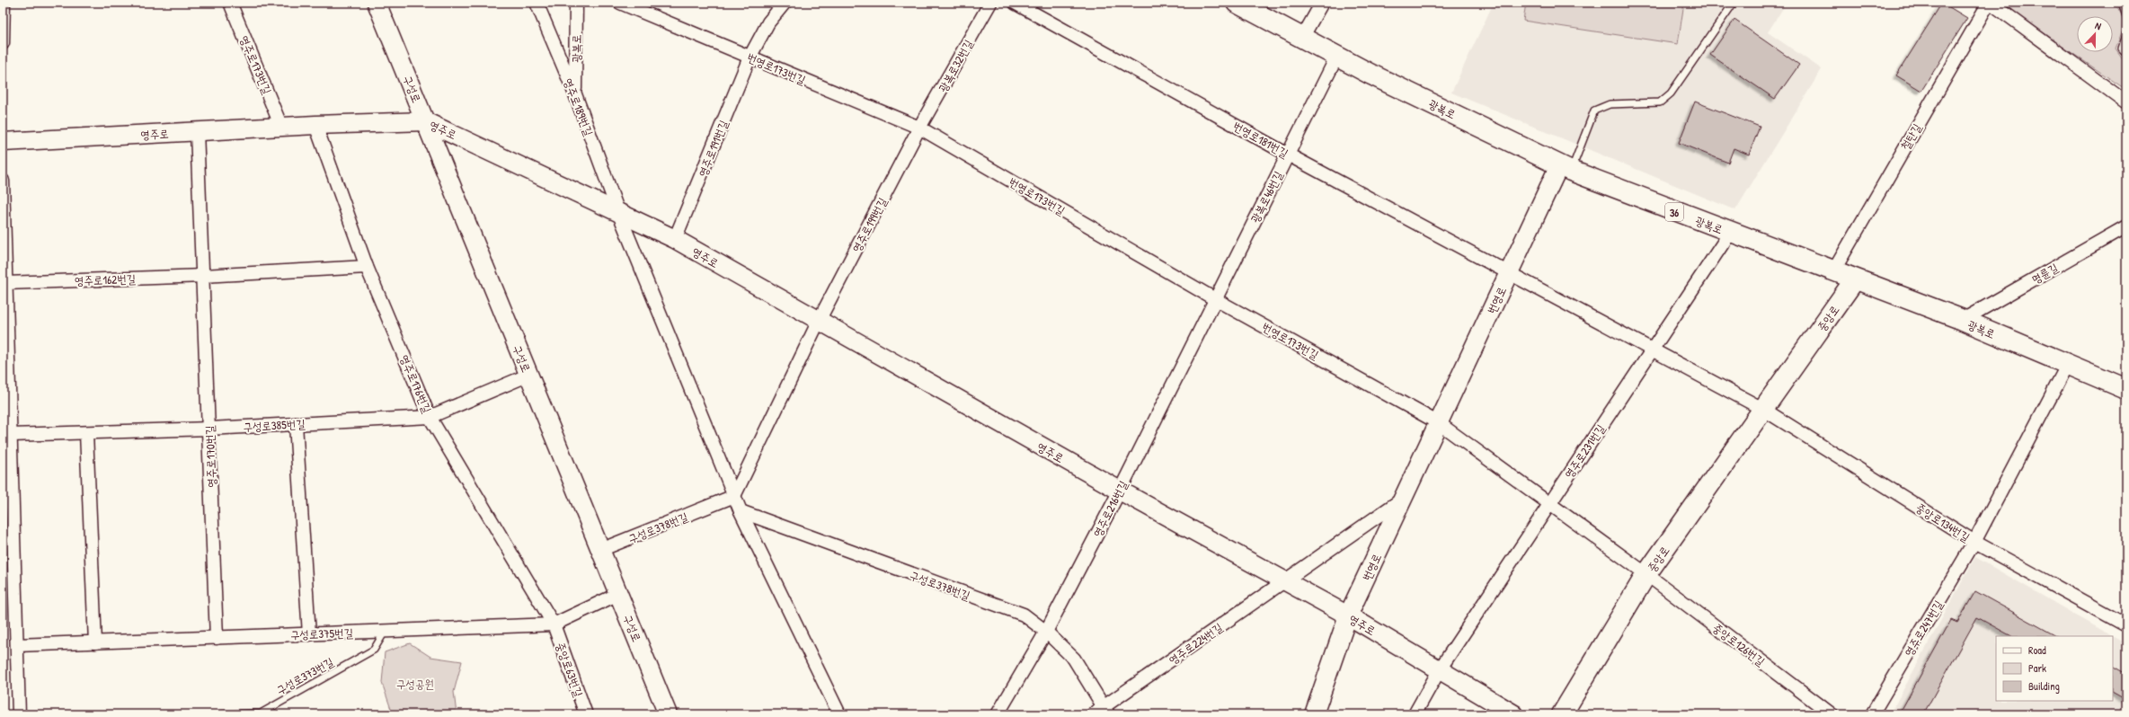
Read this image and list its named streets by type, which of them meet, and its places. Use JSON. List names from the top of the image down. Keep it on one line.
{"streets":{"main road":["광복로","36","중앙로"],"street":["영주로173번길","광복로32번길","번영로173번길","구성로","영주로189번길","영주로","철탄길","번영로181번길","영주로191번길","광복로46번길","영주로199번길","명륜길","영주로162번길","번영로","영주로176번길","구성로385번길","영주로231번길","영주로170번길","영주로216번길","중앙로134번길","구성로378번길","영주로247번길","구성로375번길","영주로224번길","중앙로126번길","중앙로63번길"],"lane":["구성로373번길"]},"crossings":[["광복로","영주로189번길"],["광복로","철탄길"],["광복로","광복로46번길"],["광복로","명륜길"],["광복로","번영로"],["광복로","중앙로"],["광복로","영주로231번길"],["광복로","영주로247번길"],["영주로173번길","영주로"],["광복로32번길","번영로173번길"],["광복로32번길","영주로199번길"],["번영로173번길","영주로191번길"],["번영로173번길","광복로46번길"],["번영로173번길","영주로199번길"],["번영로173번길","번영로"],["번영로173번길","영주로216번길"],["구성로","영주로"],["구성로","구성로385번길"],["구성로","구성로378번길"],["구성로","구성로375번길"],["영주로189번길","영주로"],["영주로189번길","구성로378번길"],["영주로","영주로191번길"],["영주로","영주로199번길"],["영주로","번영로"],["영주로","영주로176번길"],["영주로","영주로231번길"],["영주로","영주로170번길"],["영주로","영주로216번길"],["영주로","영주로224번길"],["번영로181번길","광복로46번길"],["번영로181번길","번영로"],["광복로46번길","영주로216번길"],["영주로162번길","영주로170번길"],["번영로","영주로231번길"],["중앙로","중앙로134번길"],["중앙로","중앙로126번길"],["영주로176번길","구성로385번길"],["영주로176번길","구성로375번길"],["영주로176번길","중앙로63번길"],["구성로385번길","영주로170번길"],["영주로170번길","구성로375번길"],["영주로216번길","구성로378번길"],["중앙로134번길","영주로247번길"],["구성로378번길","영주로224번길"],["구성로375번길","중앙로63번길"],["구성로375번길","구성로373번길"]],"parks":["구성공원"],"legend":["Road","Park","Building"],"north":"top"}
